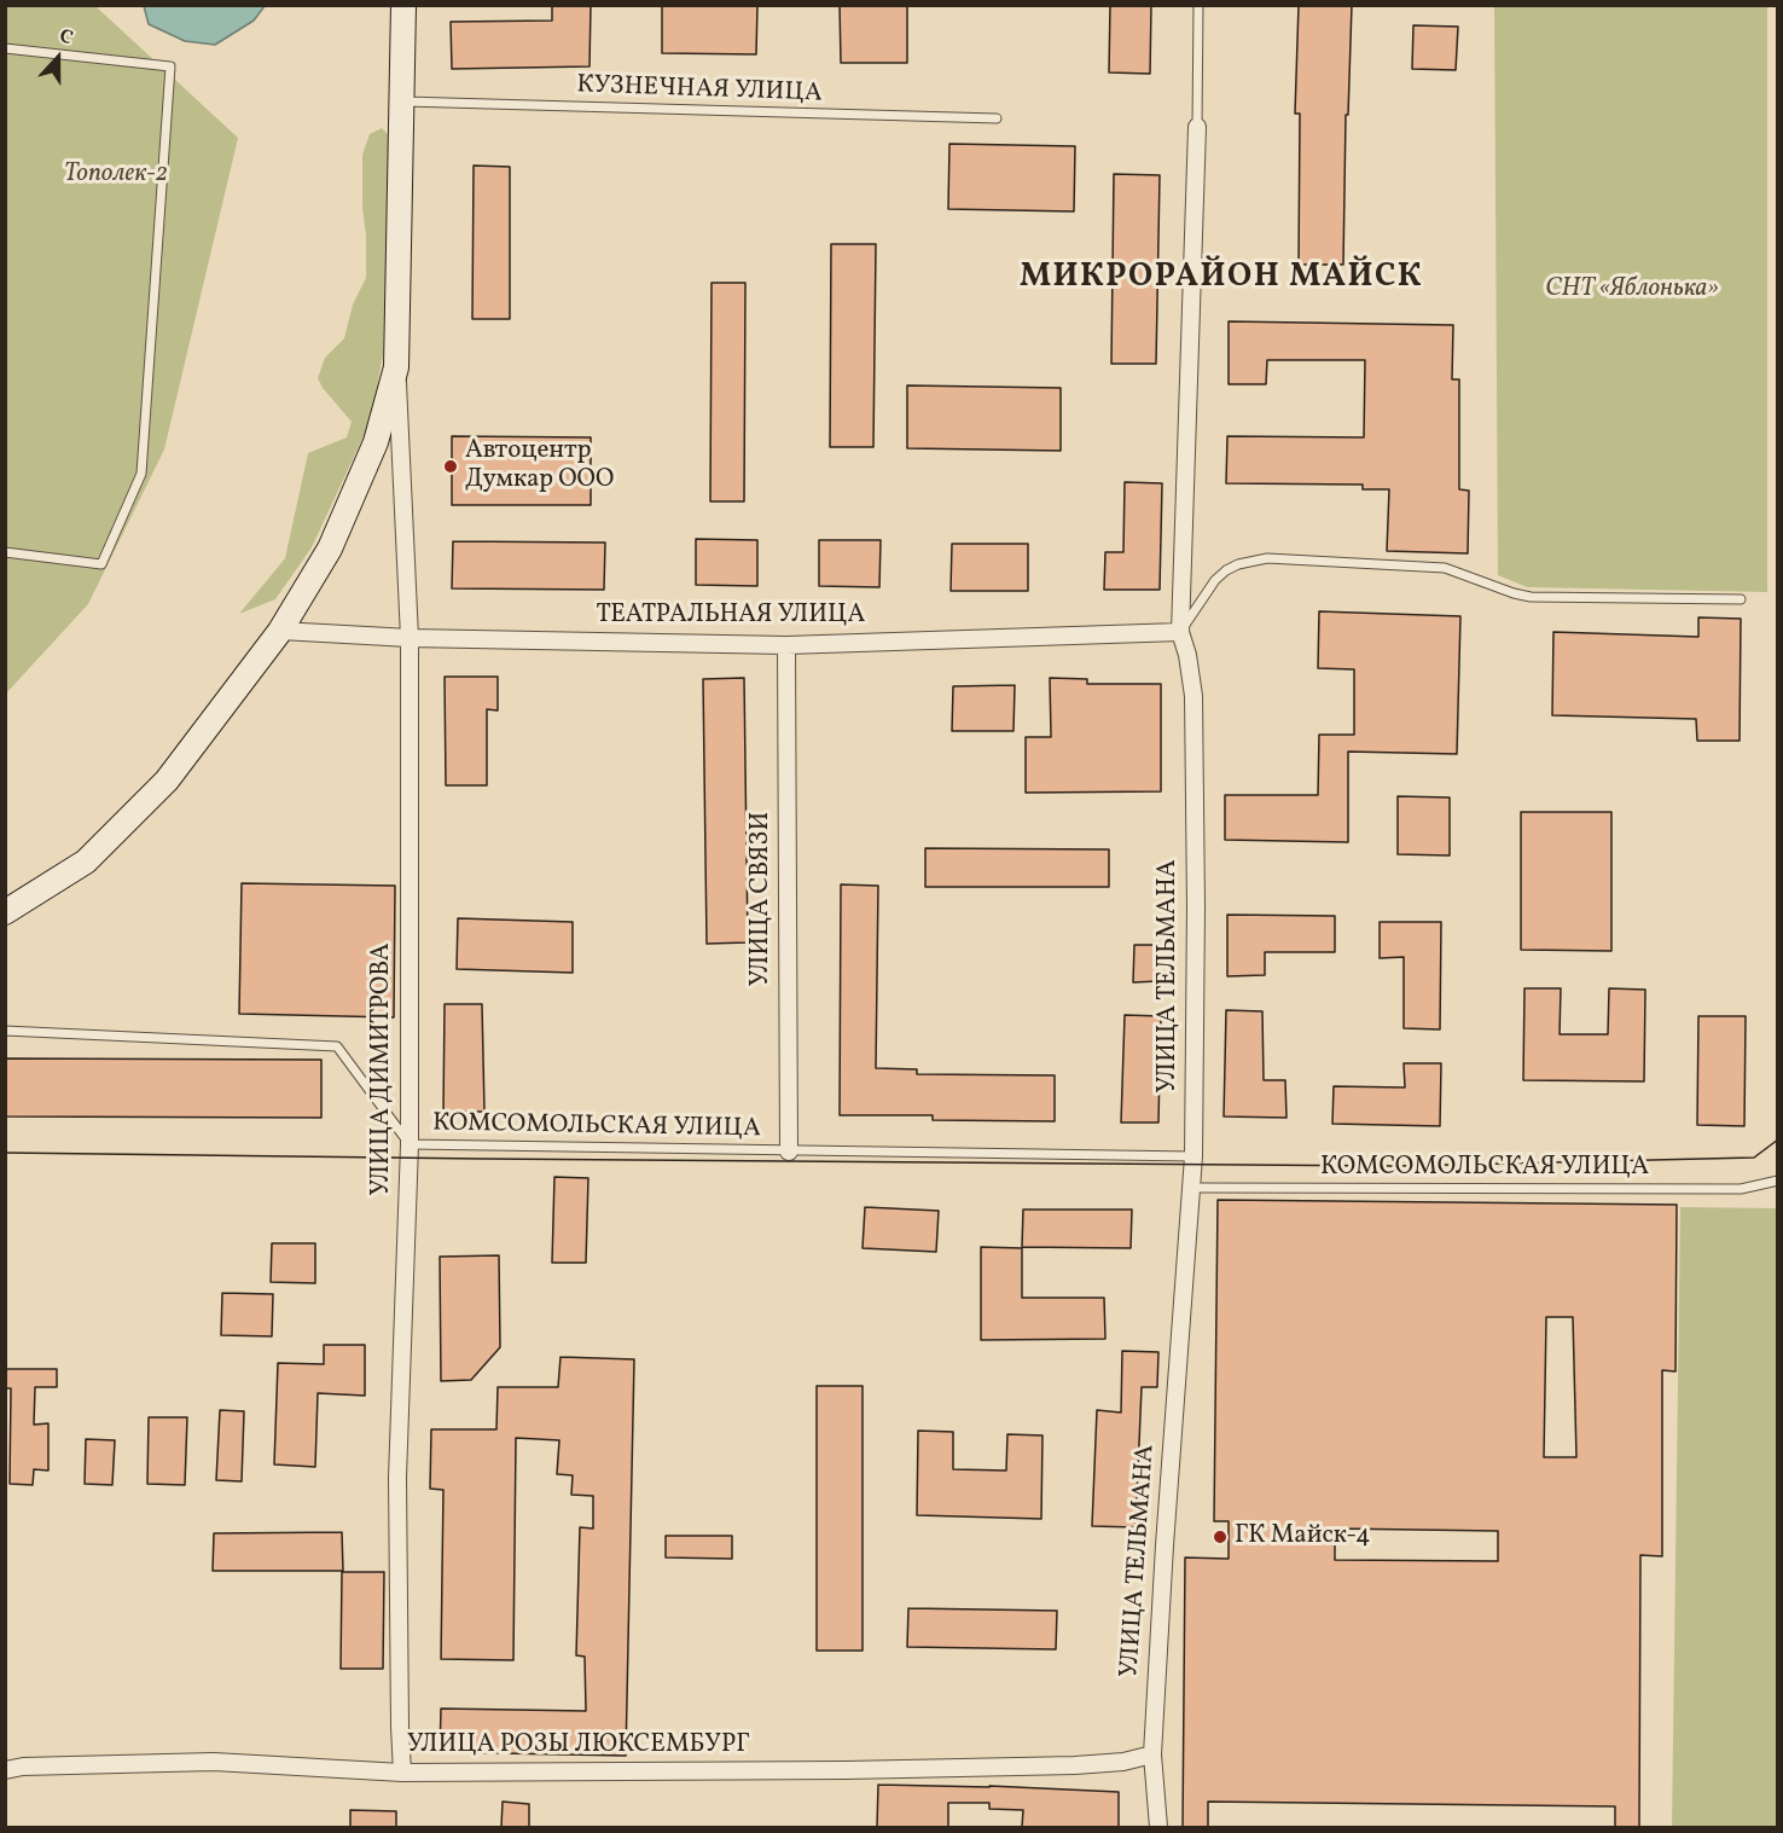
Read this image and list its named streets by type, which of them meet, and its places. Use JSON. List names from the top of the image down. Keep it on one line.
{"streets":{"street":["ТЕАТРАЛЬНАЯ УЛИЦА","УЛИЦА СВЯЗИ","УЛИЦА ТЕЛЬМАНА","УЛИЦА ДИМИТРОВА","УЛИЦА РОЗЫ ЛЮКСЕМБУРГ"],"lane":["КУЗНЕЧНАЯ УЛИЦА","КОМСОМОЛЬСКАЯ УЛИЦА"]},"crossings":[["ТЕАТРАЛЬНАЯ УЛИЦА","УЛИЦА СВЯЗИ"],["ТЕАТРАЛЬНАЯ УЛИЦА","УЛИЦА ТЕЛЬМАНА"],["ТЕАТРАЛЬНАЯ УЛИЦА","УЛИЦА ДИМИТРОВА"],["УЛИЦА СВЯЗИ","КОМСОМОЛЬСКАЯ УЛИЦА"],["УЛИЦА ТЕЛЬМАНА","КОМСОМОЛЬСКАЯ УЛИЦА"],["УЛИЦА ТЕЛЬМАНА","УЛИЦА РОЗЫ ЛЮКСЕМБУРГ"],["УЛИЦА ДИМИТРОВА","КОМСОМОЛЬСКАЯ УЛИЦА"],["УЛИЦА ДИМИТРОВА","УЛИЦА РОЗЫ ЛЮКСЕМБУРГ"]],"districts":["МИКРОРАЙОН МАЙСК"],"parks":["Тополек-2","СНТ «Яблонька»"],"places":["Автоцентр Думкар ООО","ГК Майск-4"],"north":"top"}
